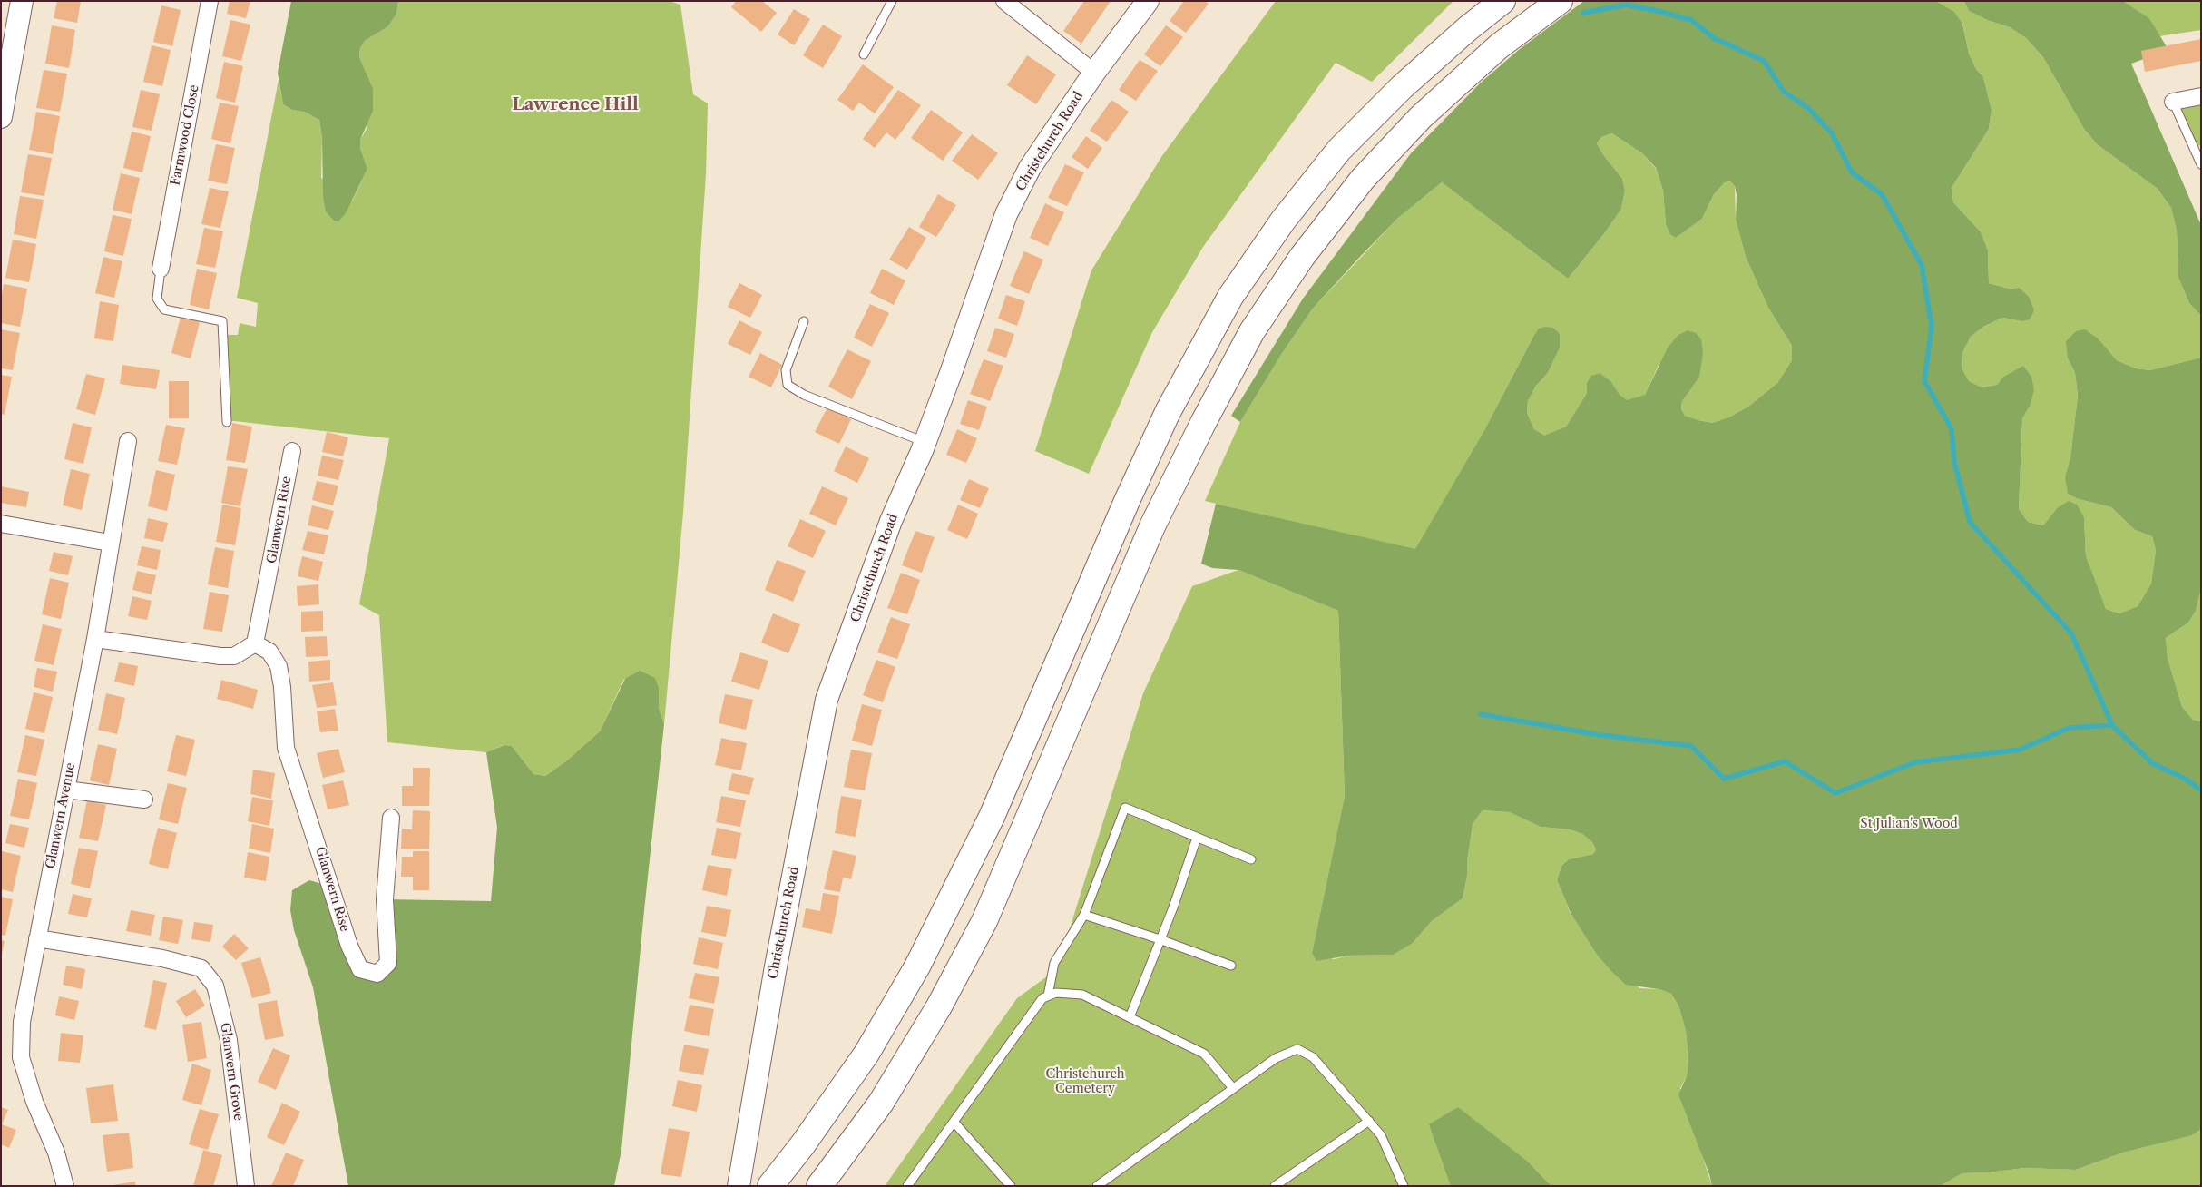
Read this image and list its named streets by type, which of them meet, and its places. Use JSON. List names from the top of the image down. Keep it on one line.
{"streets":{"street":["Farmwood Close","Christchurch Road","Glanwern Rise","Glanwern Avenue","Glanwern Grove"]},"crossings":[["Glanwern Avenue","Glanwern Grove"]],"districts":["Lawrence Hill"],"parks":["St Julian's Wood","Christchurch Cemetery"]}
